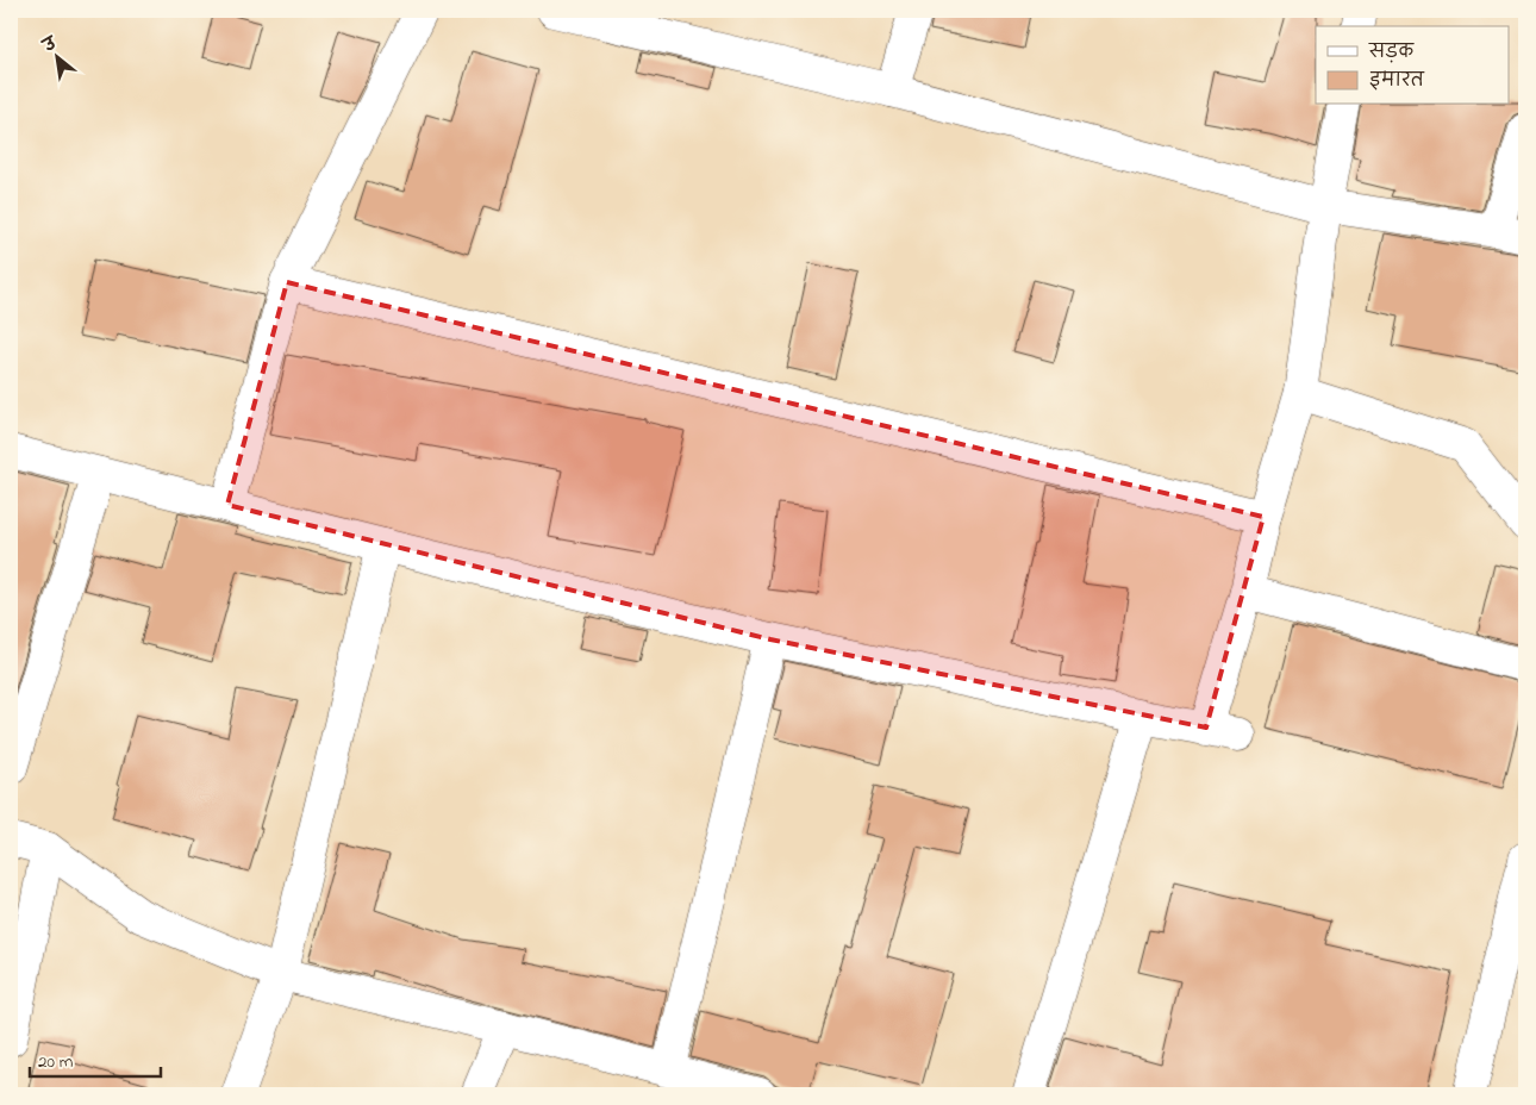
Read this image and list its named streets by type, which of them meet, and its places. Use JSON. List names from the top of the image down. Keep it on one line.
{"legend":["सड़क","इमारत"],"scale_bar":"20 m","north":"top left"}
